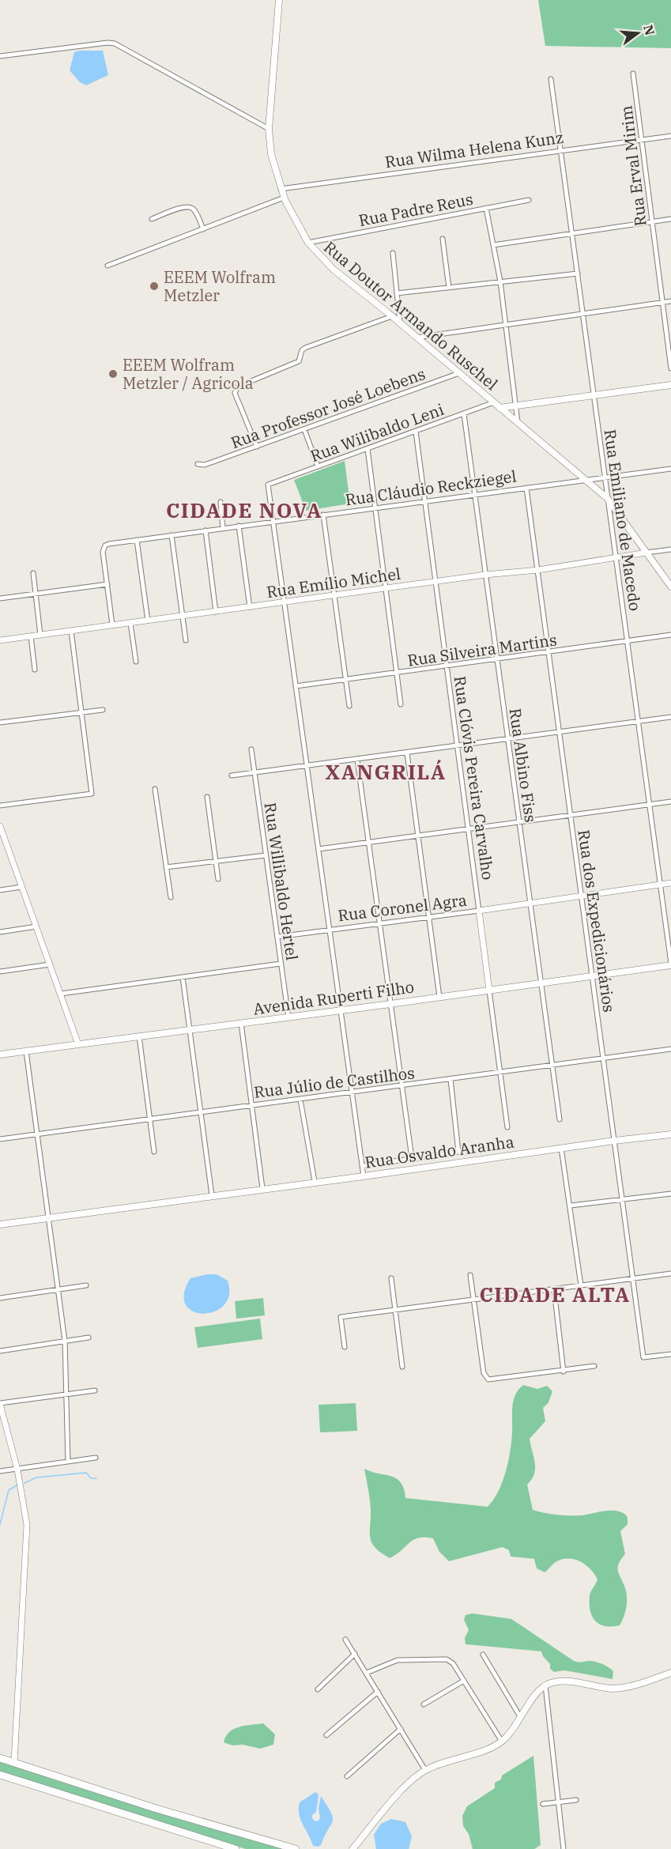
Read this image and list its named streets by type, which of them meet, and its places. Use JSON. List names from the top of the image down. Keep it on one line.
{"streets":{"main road":["Rua Doutor Armando Ruschel","Avenida Ruperti Filho","Rua Osvaldo Aranha"],"street":["Rua Wilma Helena Kunz","Rua Erval Mirim","Rua Padre Reus","Rua Professor José Loebens","Rua Wilibaldo Leni","Rua Cláudio Reckziegel","Rua Emiliano de Macedo","Rua Emílio Michel","Rua Silveira Martins","Rua Albino Fiss","Rua Clóvis Pereira Carvalho","Rua Willibaldo Hertel","Rua Coronel Agra","Rua dos Expedicionários","Rua Júlio de Castilhos"]},"crossings":[["Rua Wilma Helena Kunz","Rua Erval Mirim"],["Rua Wilma Helena Kunz","Rua Doutor Armando Ruschel"],["Rua Wilma Helena Kunz","Rua Emiliano de Macedo"],["Rua Padre Reus","Rua Doutor Armando Ruschel"],["Rua Doutor Armando Ruschel","Rua Professor José Loebens"],["Rua Doutor Armando Ruschel","Rua Wilibaldo Leni"],["Rua Doutor Armando Ruschel","Rua Cláudio Reckziegel"],["Rua Doutor Armando Ruschel","Rua Emiliano de Macedo"],["Rua Doutor Armando Ruschel","Rua Emílio Michel"],["Rua Wilibaldo Leni","Rua Cláudio Reckziegel"],["Rua Wilibaldo Leni","Rua Albino Fiss"],["Rua Wilibaldo Leni","Rua Clóvis Pereira Carvalho"],["Rua Cláudio Reckziegel","Rua Emiliano de Macedo"],["Rua Cláudio Reckziegel","Rua Emílio Michel"],["Rua Cláudio Reckziegel","Rua Albino Fiss"],["Rua Cláudio Reckziegel","Rua Clóvis Pereira Carvalho"],["Rua Cláudio Reckziegel","Rua dos Expedicionários"],["Rua Emiliano de Macedo","Rua Emílio Michel"],["Rua Emiliano de Macedo","Rua Silveira Martins"],["Rua Emiliano de Macedo","Rua Coronel Agra"],["Rua Emiliano de Macedo","Avenida Ruperti Filho"],["Rua Emílio Michel","Rua Albino Fiss"],["Rua Emílio Michel","Rua Clóvis Pereira Carvalho"],["Rua Emílio Michel","Rua dos Expedicionários"],["Rua Silveira Martins","Rua Albino Fiss"],["Rua Silveira Martins","Rua Clóvis Pereira Carvalho"],["Rua Silveira Martins","Rua dos Expedicionários"],["Rua Albino Fiss","Rua Coronel Agra"],["Rua Albino Fiss","Avenida Ruperti Filho"],["Rua Albino Fiss","Rua Júlio de Castilhos"],["Rua Clóvis Pereira Carvalho","Rua Coronel Agra"],["Rua Clóvis Pereira Carvalho","Avenida Ruperti Filho"],["Rua Clóvis Pereira Carvalho","Rua Júlio de Castilhos"],["Rua Willibaldo Hertel","Rua Coronel Agra"],["Rua Willibaldo Hertel","Avenida Ruperti Filho"],["Rua Coronel Agra","Rua dos Expedicionários"],["Rua dos Expedicionários","Avenida Ruperti Filho"],["Rua dos Expedicionários","Rua Júlio de Castilhos"],["Rua dos Expedicionários","Rua Osvaldo Aranha"]],"districts":["CIDADE NOVA","XANGRILÁ","CIDADE ALTA"],"places":["EEEM Wolfram Metzler","EEEM Wolfram Metzler / Agricola"],"north":"right"}
